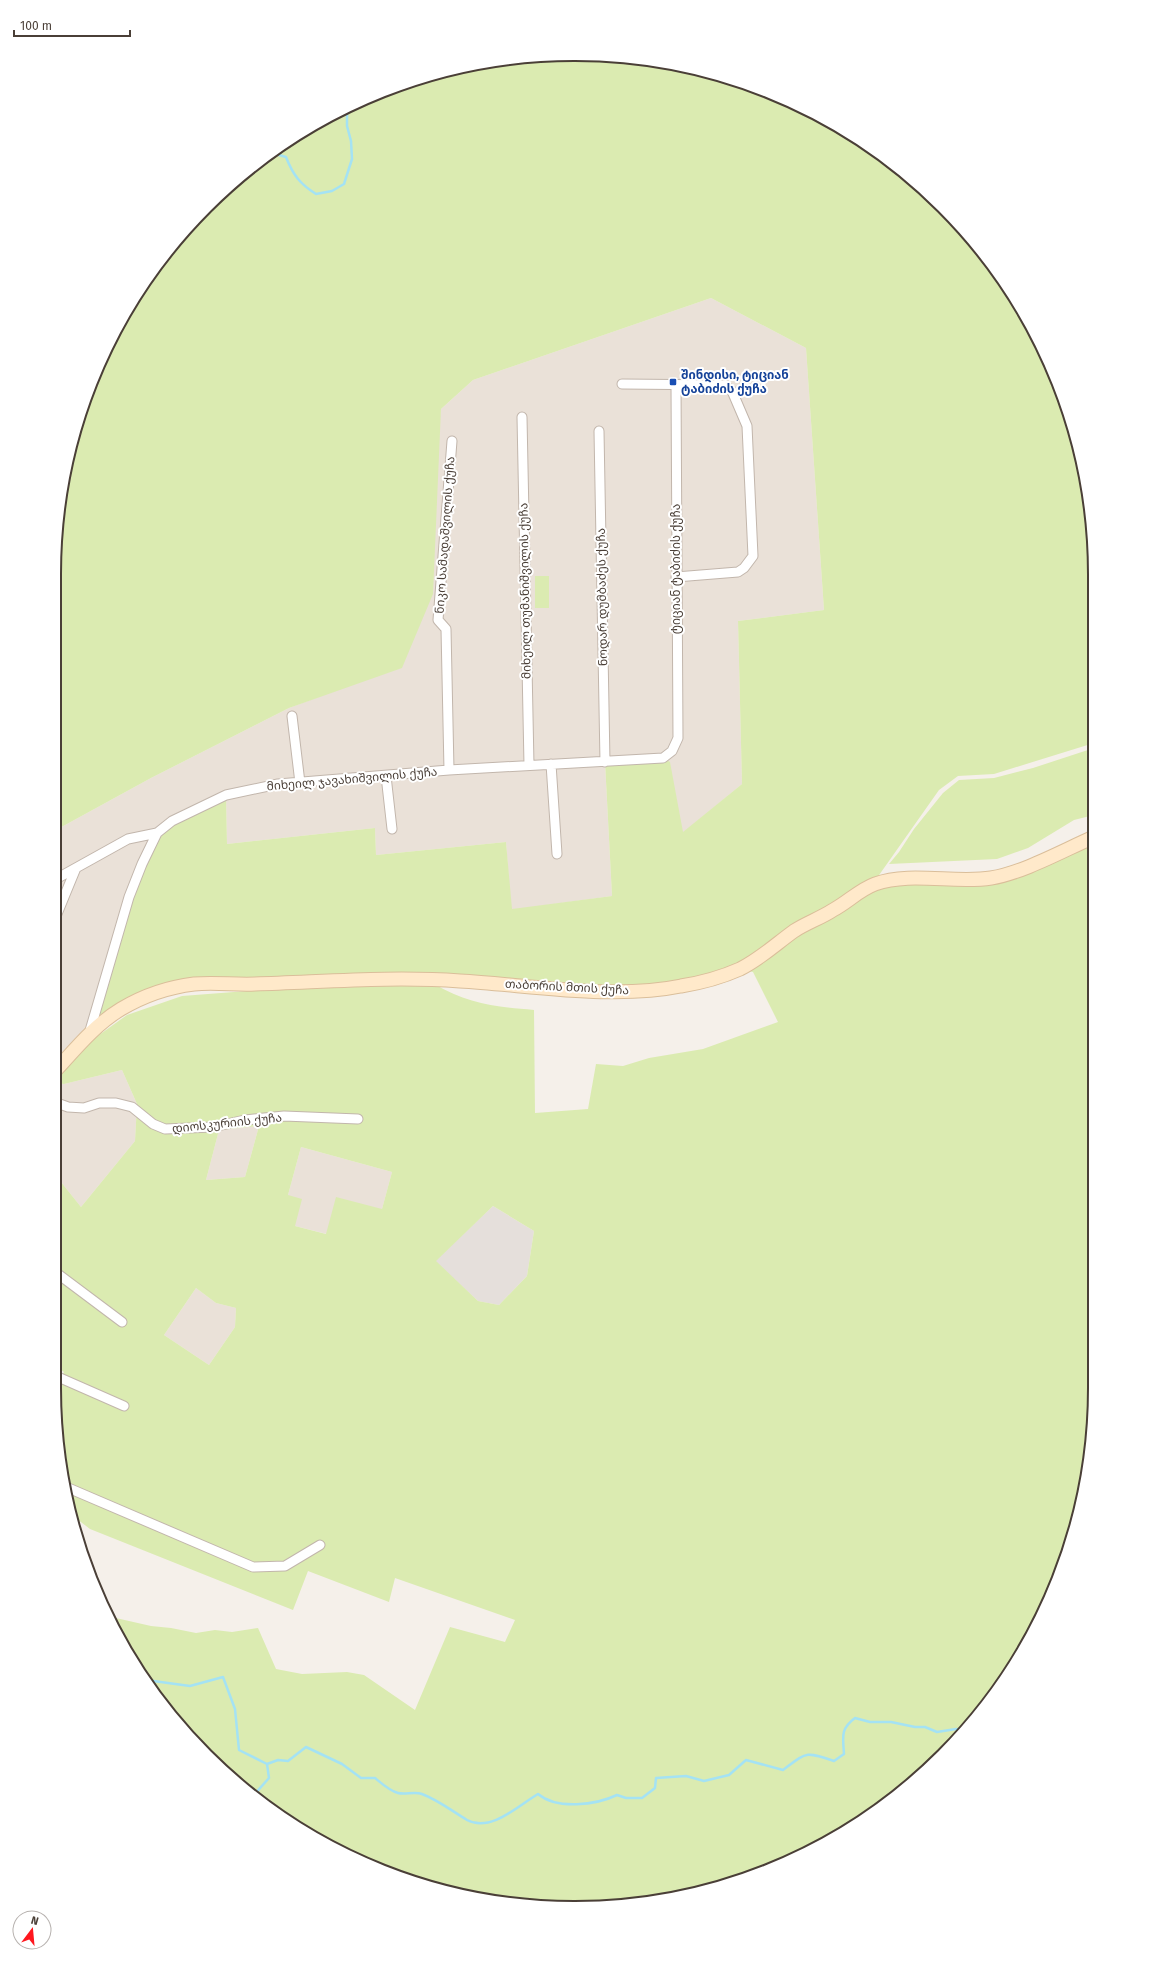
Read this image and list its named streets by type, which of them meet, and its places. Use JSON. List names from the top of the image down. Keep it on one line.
{"streets":{"main road":["მიხეილ ჯავახიშვილის ქუჩა","თაბორის მთის ქუჩა"],"street":["ნიკო სამადაშვილის ქუჩა","ტიციან ტაბიძის ქუჩა","მიხეილ თუმანიშვილის ქუჩა","ნოდარ დუმბაძეს ქუჩა","დიოსკურიის ქუჩა"]},"crossings":[["ნიკო სამადაშვილის ქუჩა","მიხეილ ჯავახიშვილის ქუჩა"],["ტიციან ტაბიძის ქუჩა","მიხეილ ჯავახიშვილის ქუჩა"],["მიხეილ თუმანიშვილის ქუჩა","მიხეილ ჯავახიშვილის ქუჩა"],["ნოდარ დუმბაძეს ქუჩა","მიხეილ ჯავახიშვილის ქუჩა"],["მიხეილ ჯავახიშვილის ქუჩა","თაბორის მთის ქუჩა"]],"places":{"transit":["შინდისი, ტიციან ტაბიძის ქუჩა"]},"scale_bar":"100 m","north":"top"}
